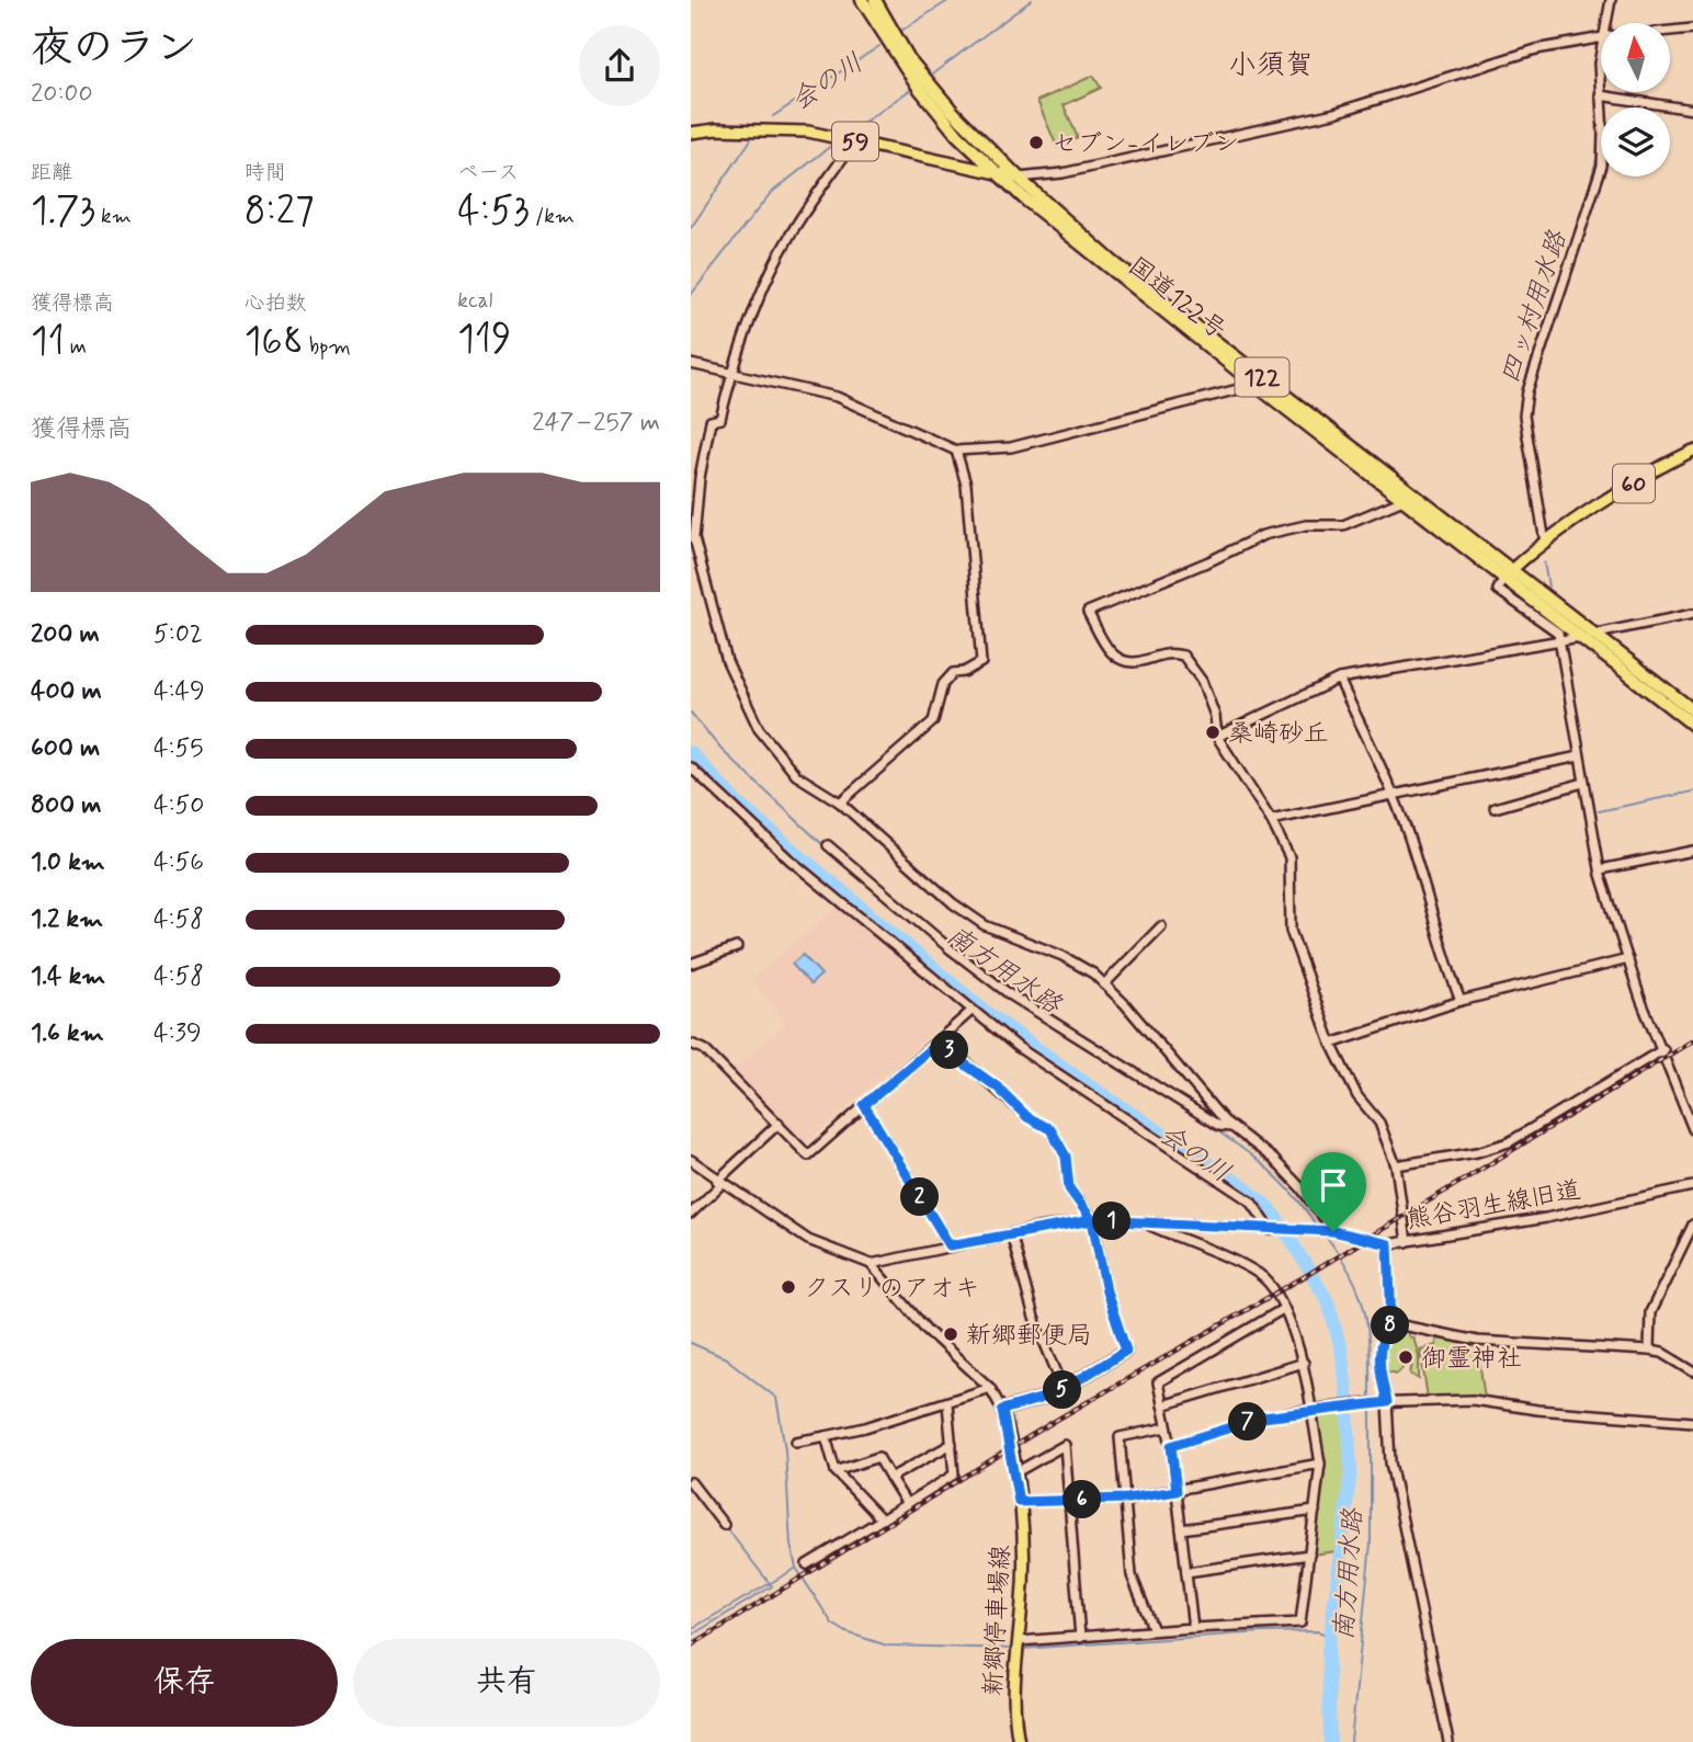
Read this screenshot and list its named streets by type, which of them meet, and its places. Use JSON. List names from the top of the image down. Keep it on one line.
{"streets":{"highway":["国道122号","122"],"main road":["59","60","新郷停車場線"],"street":["熊谷羽生線旧道"]},"crossings":[["59","国道122号"],["国道122号","60"]],"districts":["小須賀"],"water":["会の川","四ッ村用水路","南方用水路"],"places":["セブン-イレブン","桑崎砂丘","クスリのアオキ","新郷郵便局","御霊神社"],"north":"top","page":{"heading":["夜のラン","20:00"],"stats":[["距離","1.73 km"],["時間","8:27"],["ペース","4:53 /km"],["獲得標高","11 m"],["心拍数","168 bpm"],["kcal","119"]],"chart":["獲得標高","247–257 m"],"list":[{"name":"200 m","note":"5:02"},{"name":"400 m","note":"4:49"},{"name":"600 m","note":"4:55"},{"name":"800 m","note":"4:50"},{"name":"1.0 km","note":"4:56"},{"name":"1.2 km","note":"4:58"},{"name":"1.4 km","note":"4:58"},{"name":"1.6 km","note":"4:39"}],"pins":["3","2","1","8","5","7","6"],"buttons":["保存","共有"]}}
